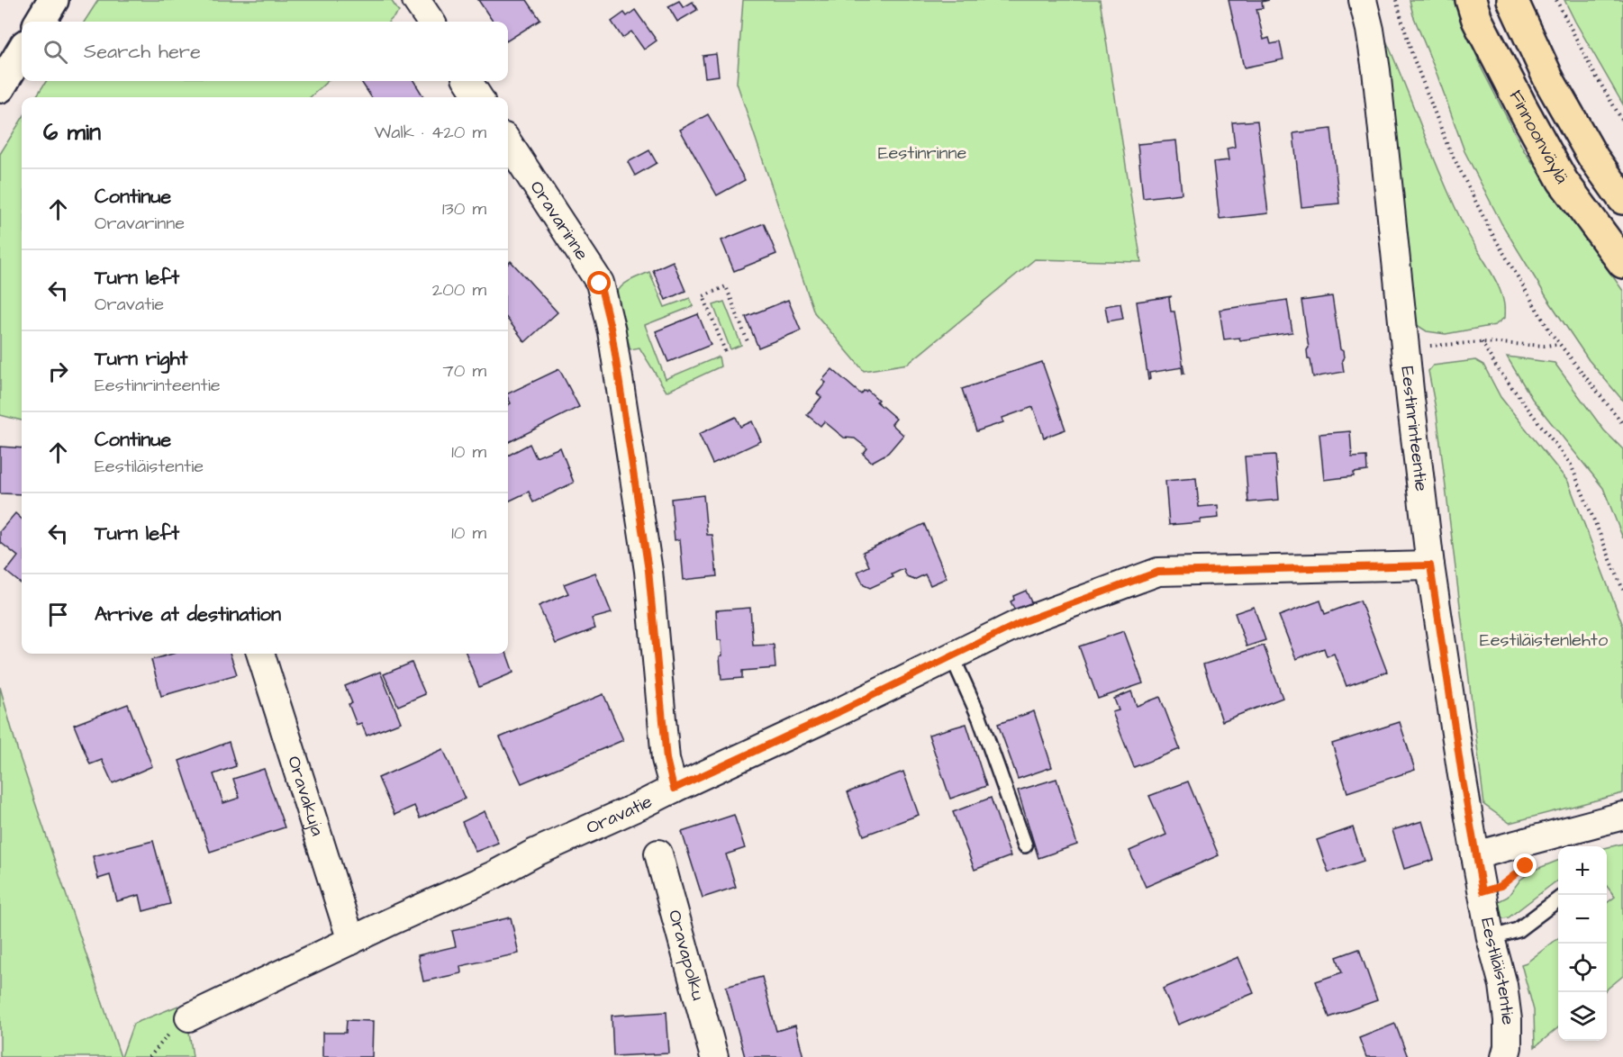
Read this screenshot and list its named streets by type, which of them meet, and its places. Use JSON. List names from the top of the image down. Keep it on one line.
{"streets":{"main road":["Finnoonväylä"],"street":["Oravarinne","Eestinrinteentie","Oravakuja","Oravatie","Oravapolku","Eestiläistentie"]},"crossings":[["Oravarinne","Oravatie"],["Eestinrinteentie","Oravatie"],["Eestinrinteentie","Eestiläistentie"],["Oravakuja","Oravatie"]],"parks":["Eestinrinne","Eestiläistenlehto"],"page":{"search":"Search here","heading":["6 min","Walk · 420 m"],"list":[["Continue","Oravarinne","130 m"],["Turn left","Oravatie","200 m"],["Turn right","Eestinrinteentie","70 m"],["Continue","Eestiläistentie","10 m"],["Turn left","10 m"],"Arrive at destination"],"map_buttons":["+","−"]}}
